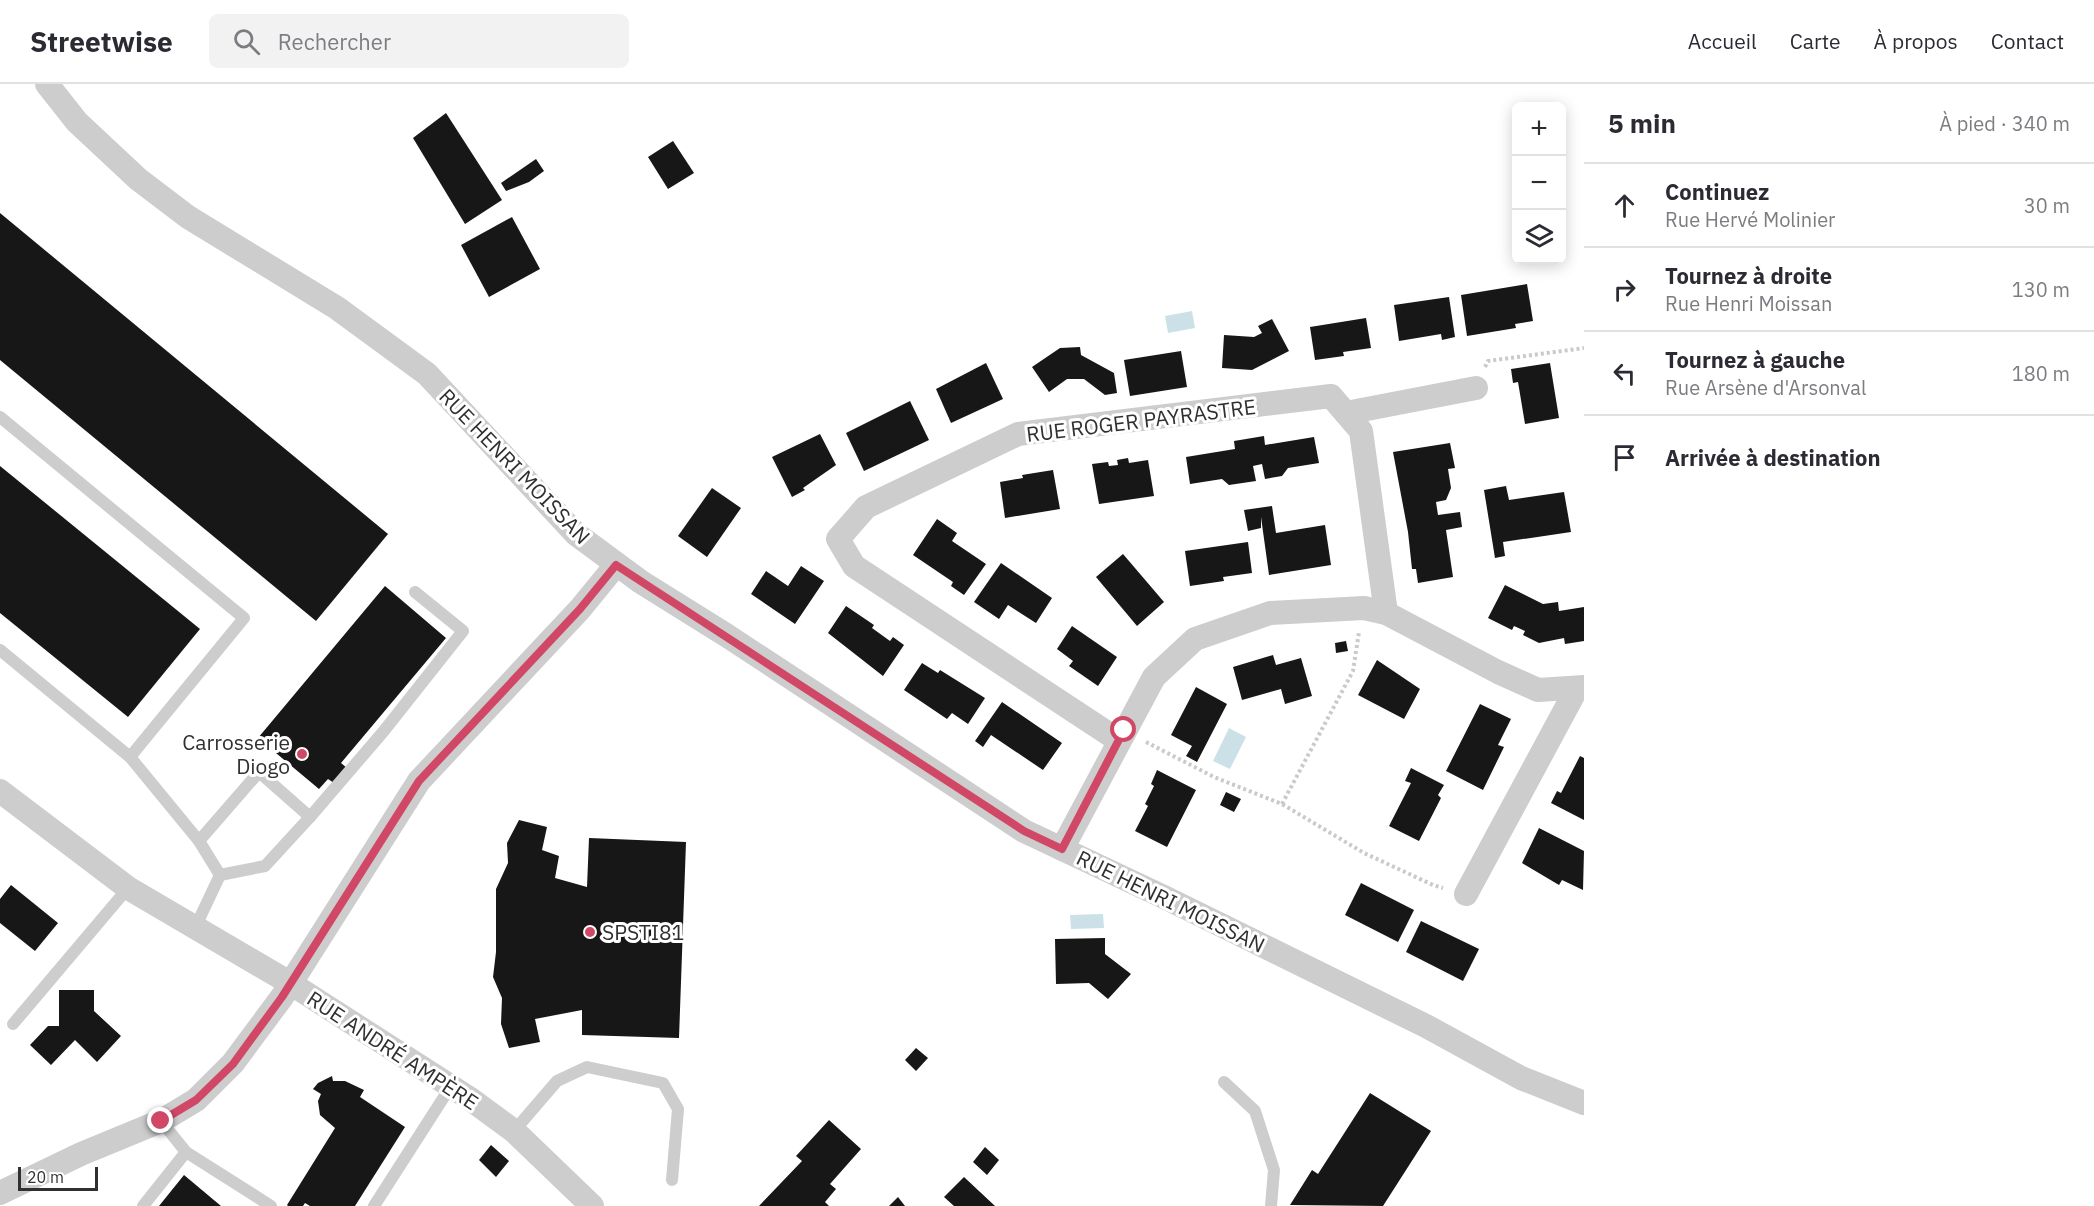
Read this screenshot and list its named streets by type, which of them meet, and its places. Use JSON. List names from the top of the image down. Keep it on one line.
{"streets":{"street":["RUE ROGER PAYRASTRE","RUE HENRI MOISSAN","RUE ANDRÉ AMPÈRE"]},"places":["Carrosserie Diogo","SPSTI81"],"scale_bar":"20 m","page":{"header":"Streetwise","search":"Rechercher","nav":["Accueil","Carte","À propos","Contact"],"heading":["5 min","À pied · 340 m"],"map_buttons":["+","−"],"list":[["Continuez","Rue Hervé Molinier","30 m"],["Tournez à droite","Rue Henri Moissan","130 m"],["Tournez à gauche","Rue Arsène d'Arsonval","180 m"],"Arrivée à destination"],"scale":"20 m"}}
